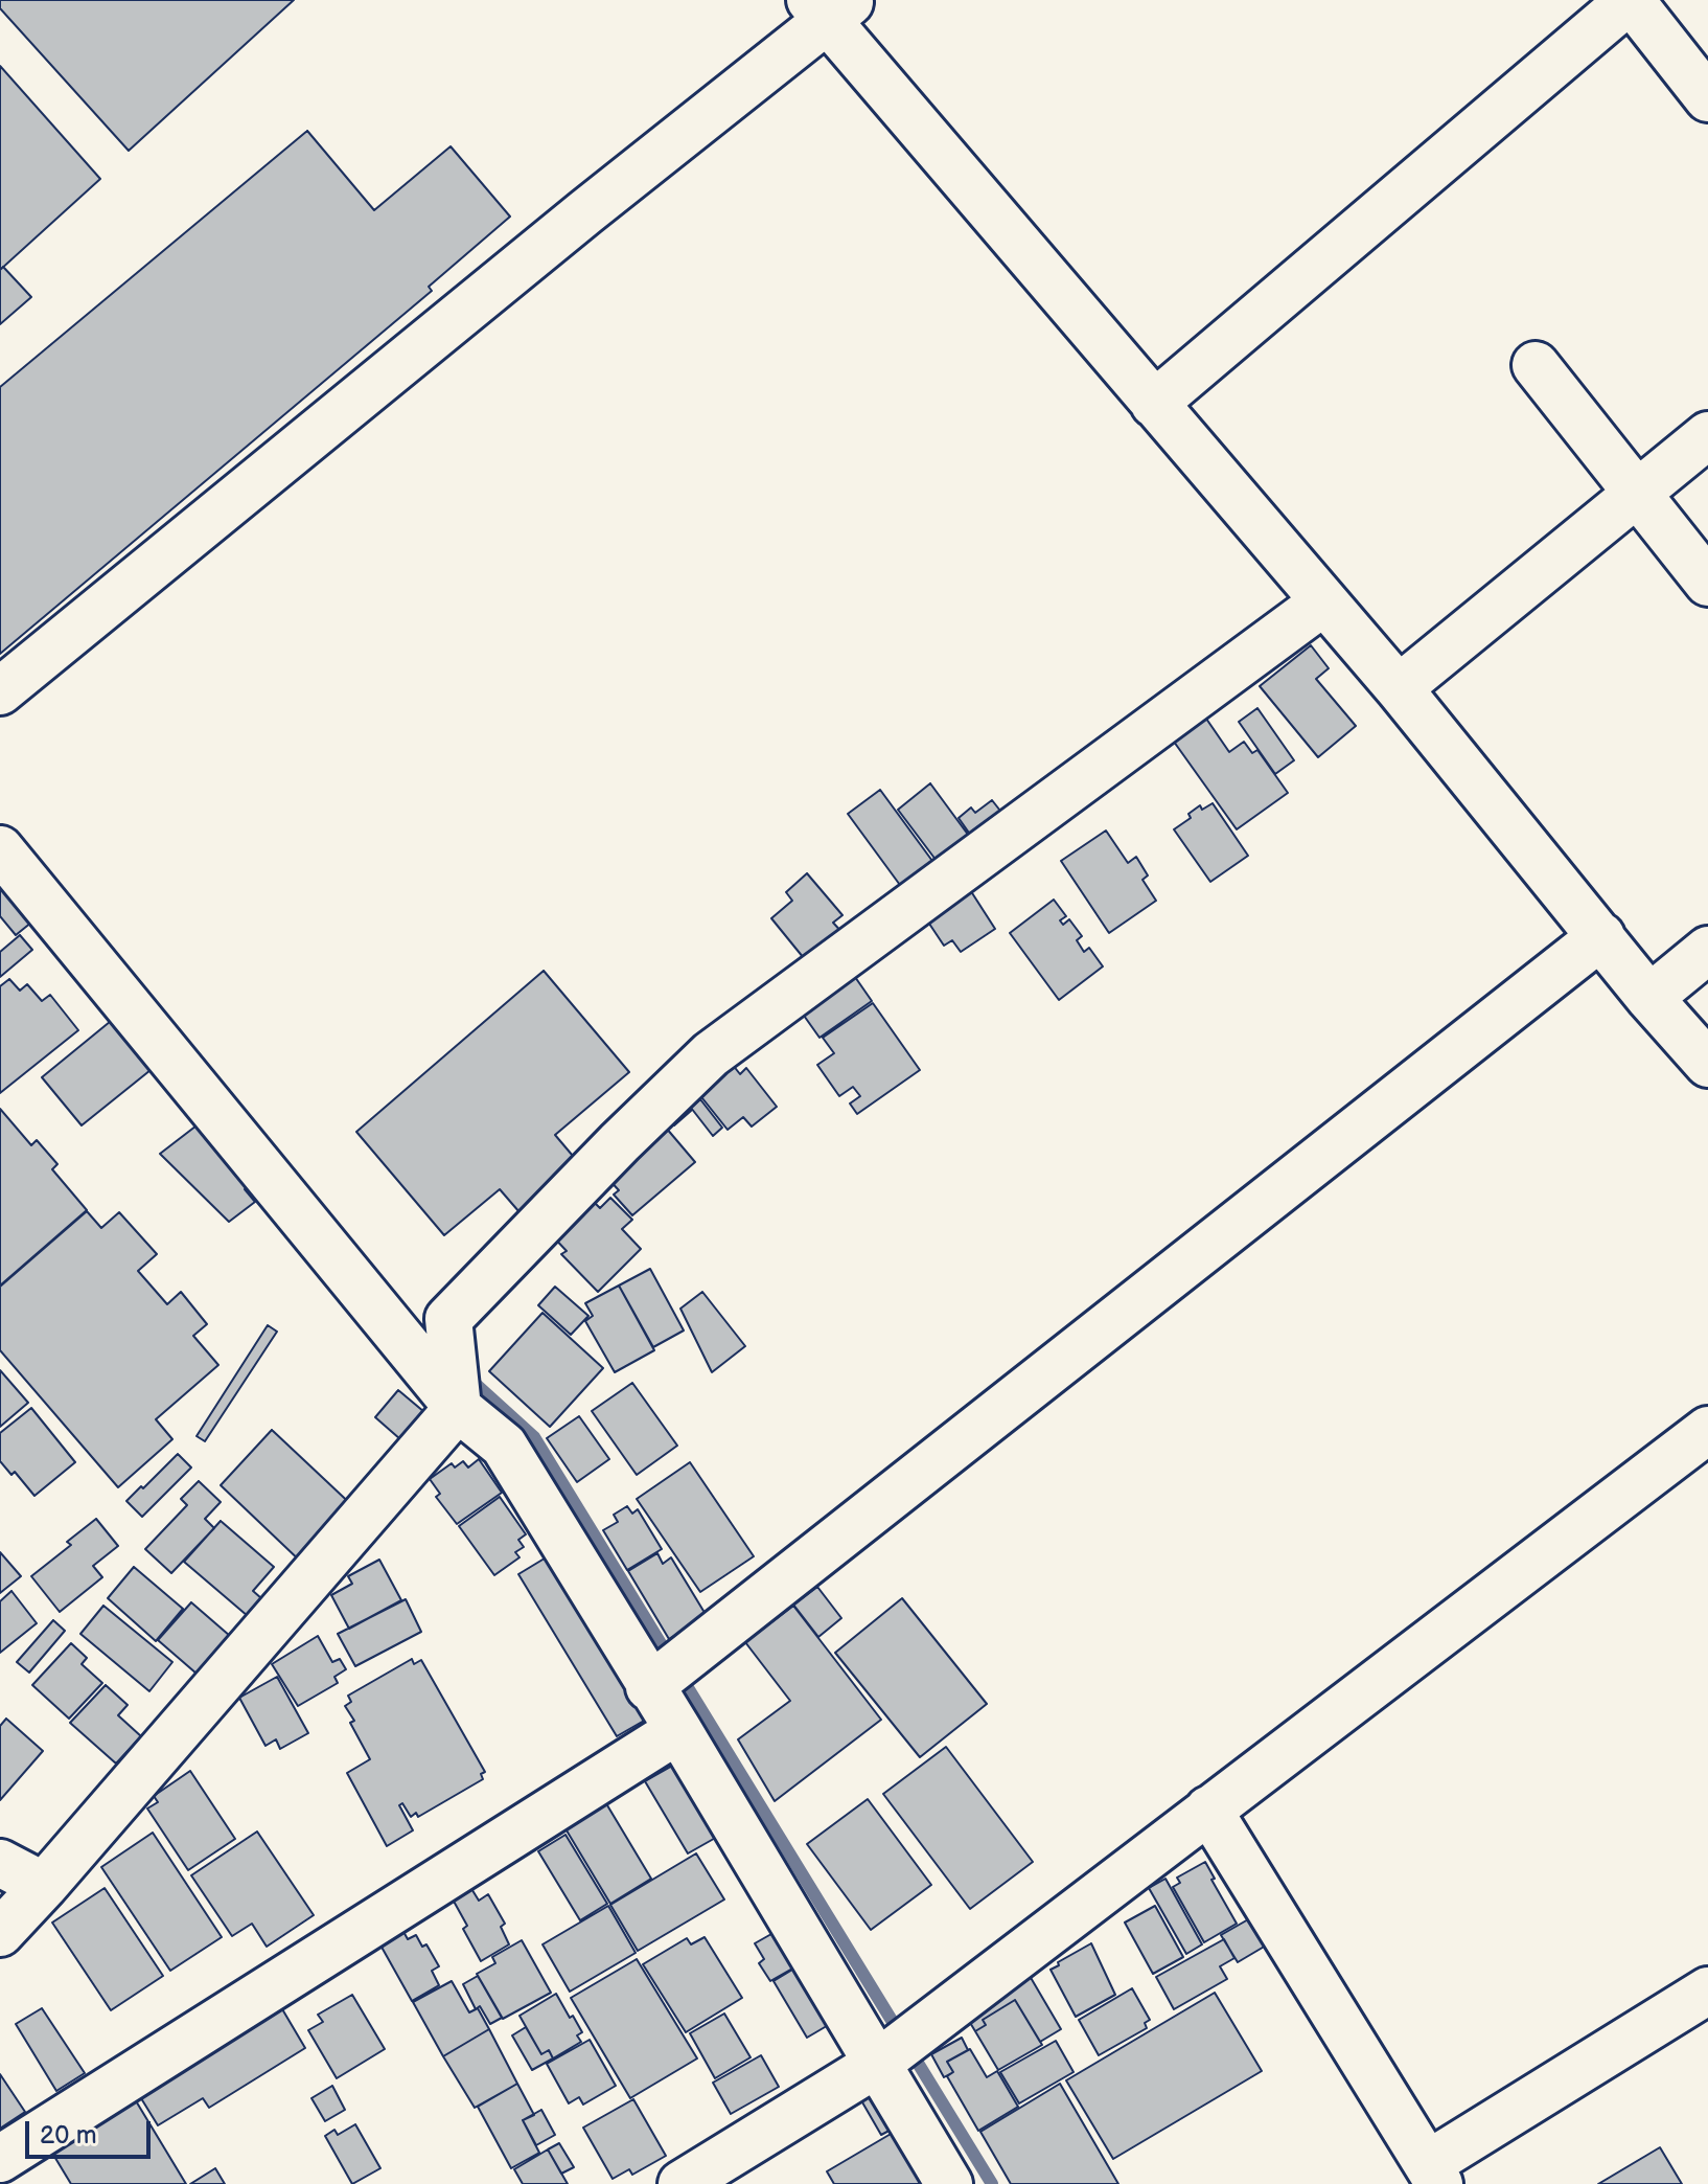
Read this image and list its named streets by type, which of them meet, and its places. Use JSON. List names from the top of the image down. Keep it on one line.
{"scale_bar":"20 m"}
